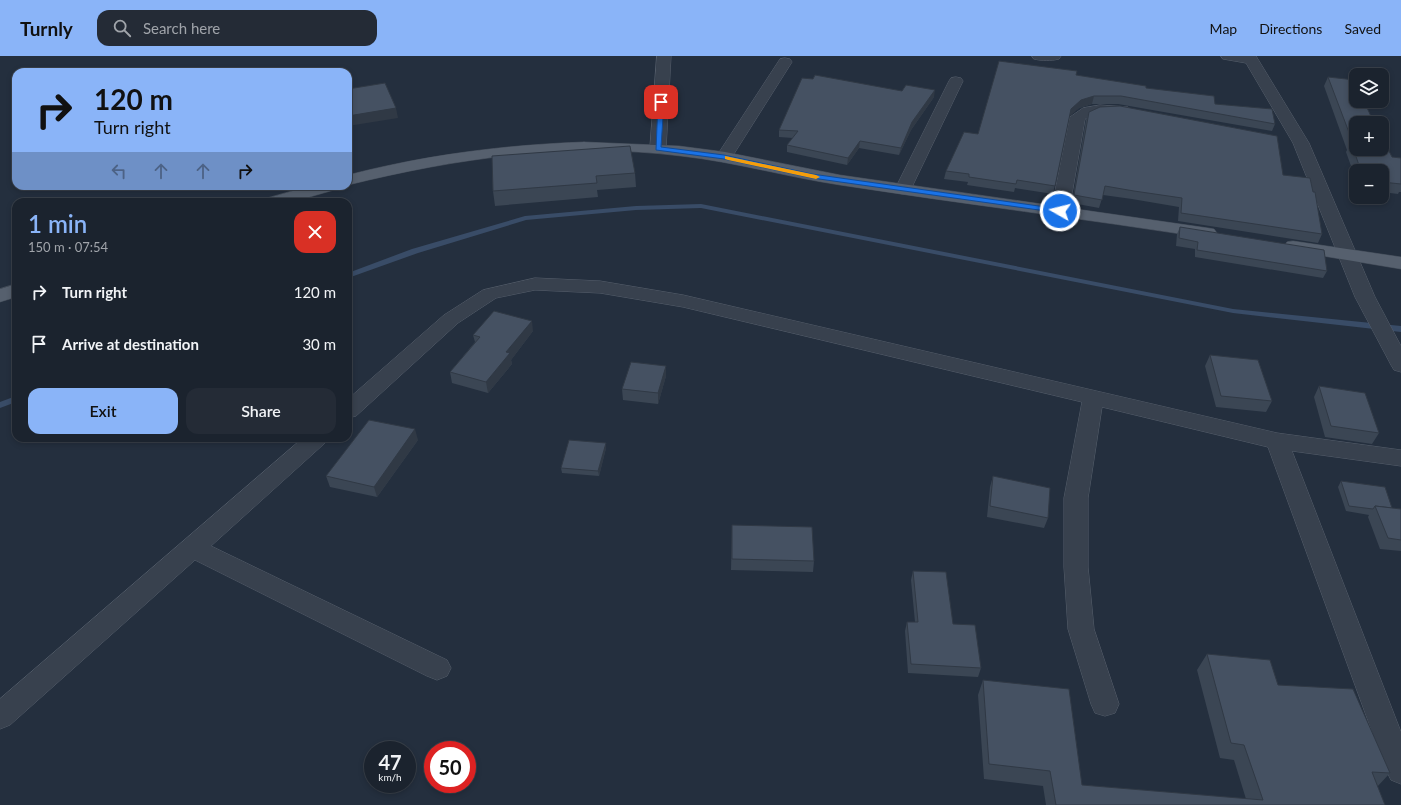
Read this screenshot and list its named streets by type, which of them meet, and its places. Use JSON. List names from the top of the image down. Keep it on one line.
{"page":{"header":"Turnly","search":"Search here","nav":["Map","Directions","Saved"],"map_buttons":["+","−"],"turn":["120 m","Turn right"],"heading":["1 min","150 m · 07:54"],"list":[{"name":"Turn right","value":"120 m"},{"name":"Arrive at destination","value":"30 m"}],"buttons":["Exit","Share"],"speed":"47 km/h","limit":"50"}}
